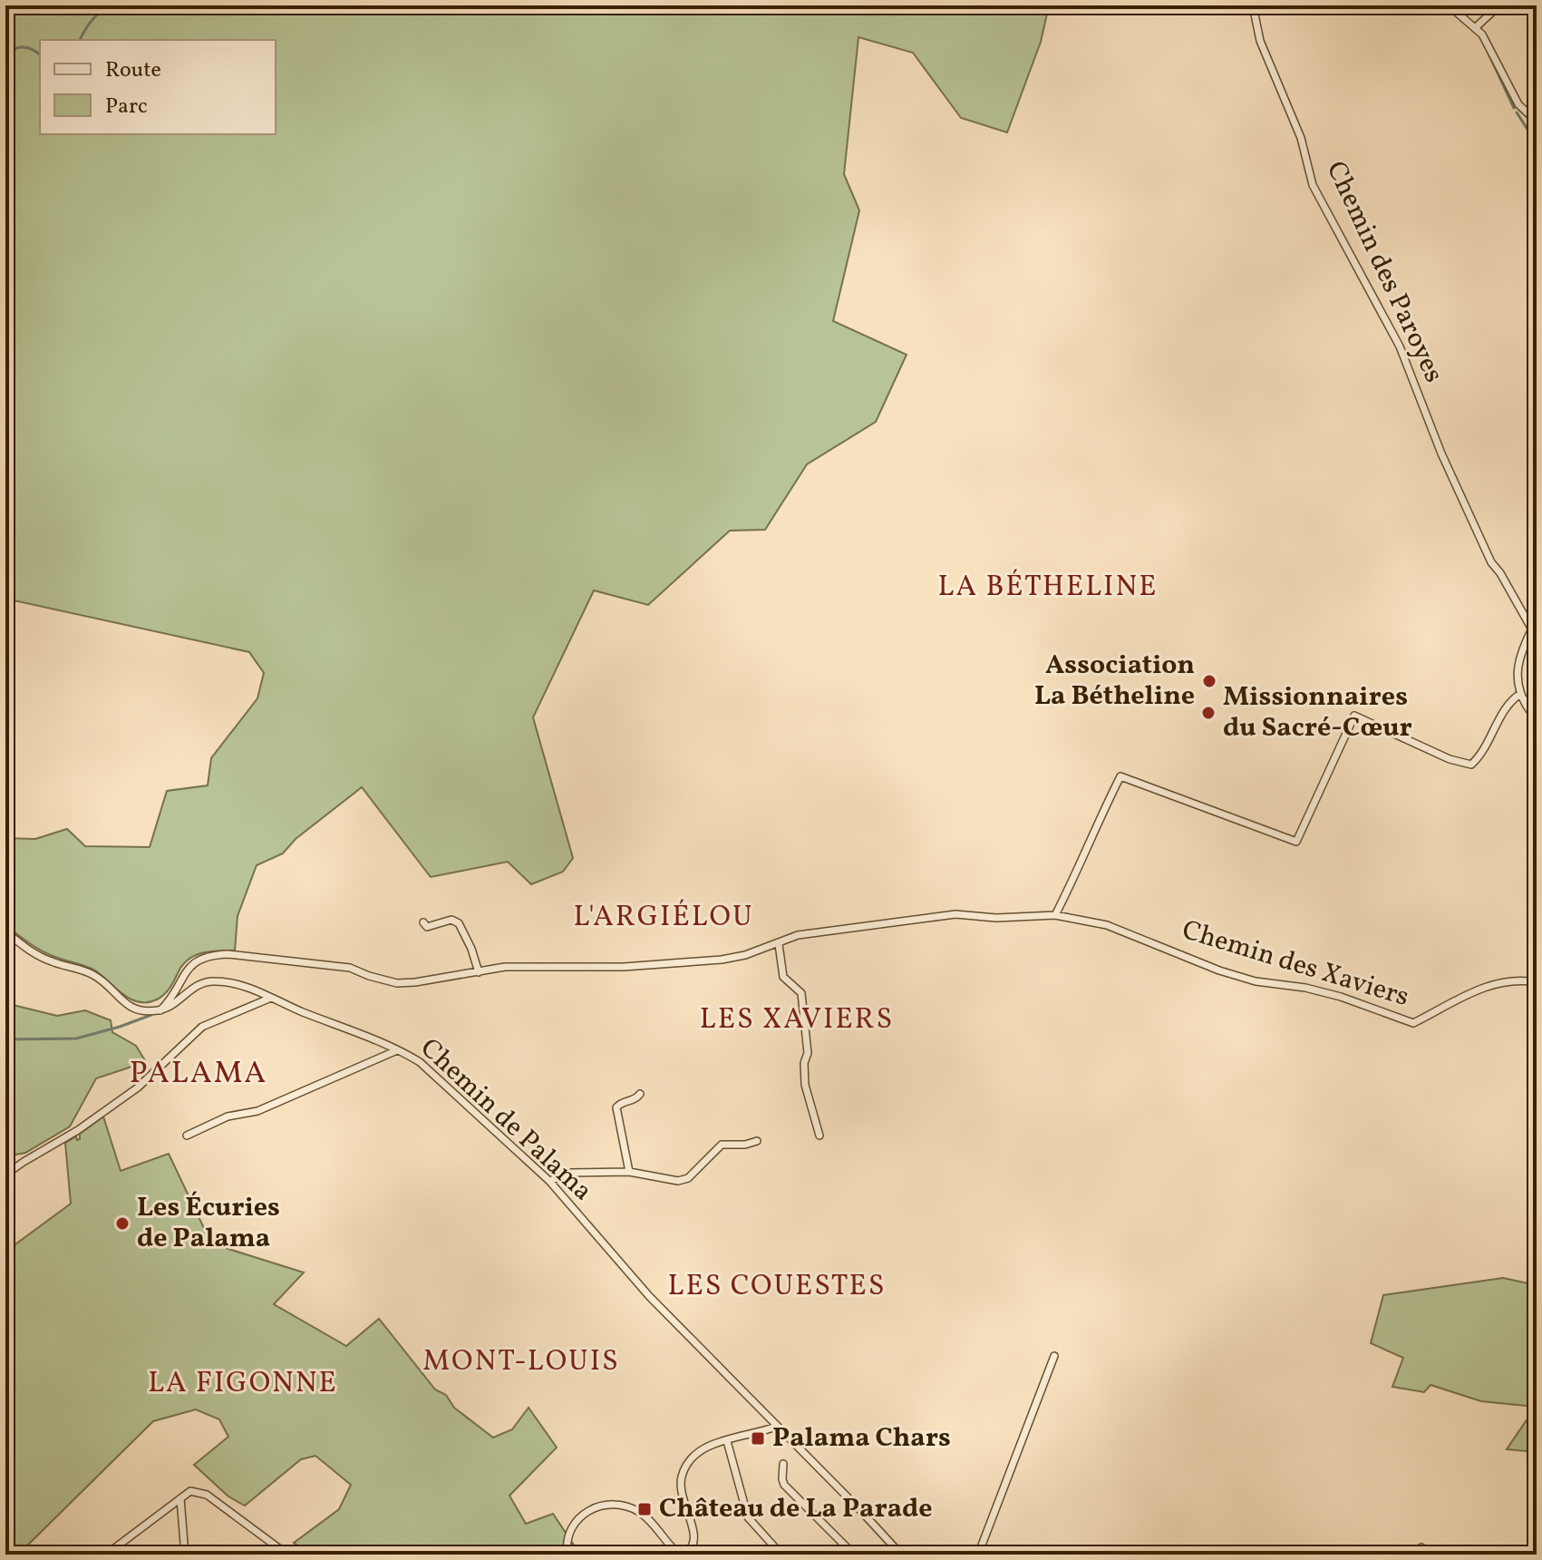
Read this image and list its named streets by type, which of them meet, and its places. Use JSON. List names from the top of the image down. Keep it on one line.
{"streets":{"street":["Chemin des Paroyes","Chemin des Xaviers","Chemin de Palama"]},"crossings":[["Chemin des Xaviers","Chemin de Palama"]],"districts":["LA BÉTHELINE","L'ARGIÉLOU","LES XAVIERS","PALAMA","LES COUESTES","MONT-LOUIS","LA FIGONNE"],"places":{"other":["Association La Bétheline","Missionnaires du Sacré-Cœur","Les Écuries de Palama"],"transit":["Palama Chars","Château de La Parade"]},"legend":["Route","Parc"]}
